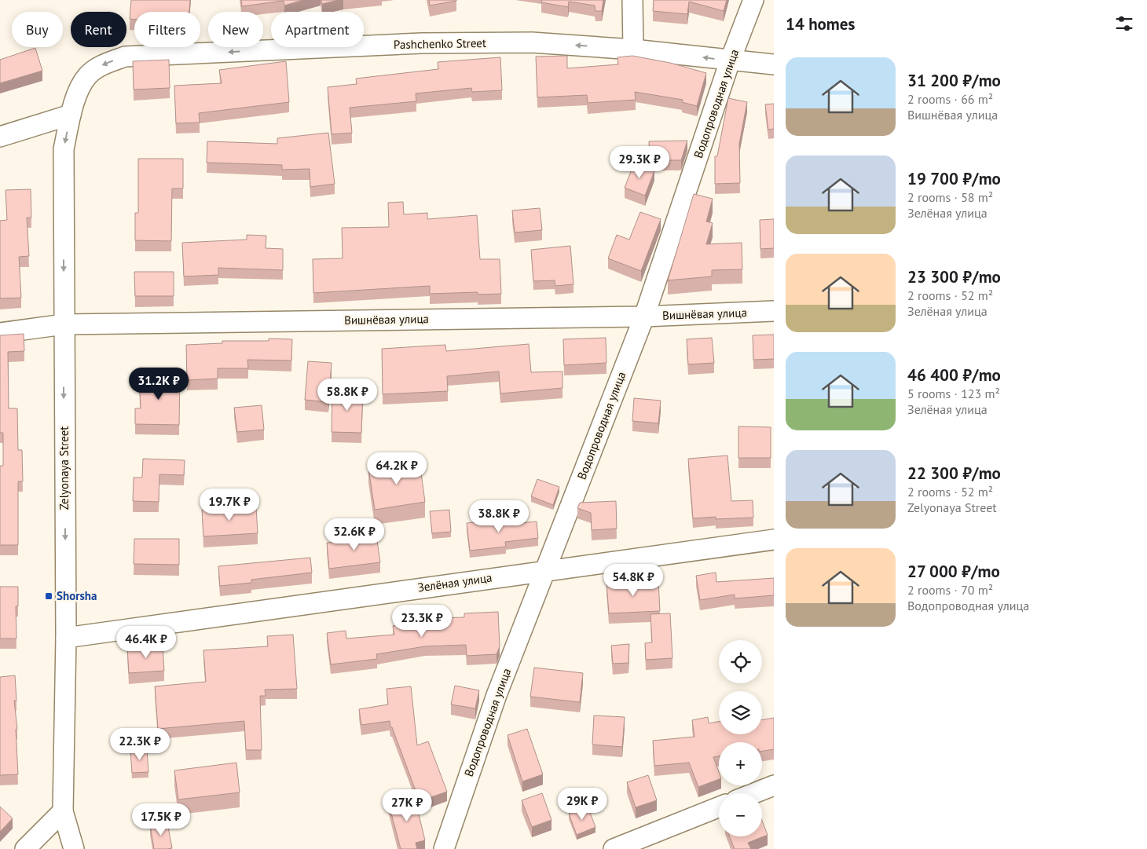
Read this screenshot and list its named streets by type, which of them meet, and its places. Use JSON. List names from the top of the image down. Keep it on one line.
{"streets":{"street":["Pashchenko Street","Водопроводная улица","Вишнёвая улица","Zelyonaya Street","Зелёная улица"]},"crossings":[["Pashchenko Street","Водопроводная улица"],["Pashchenko Street","Zelyonaya Street"],["Водопроводная улица","Вишнёвая улица"],["Водопроводная улица","Зелёная улица"],["Вишнёвая улица","Zelyonaya Street"],["Zelyonaya Street","Зелёная улица"]],"one_way":["Pashchenko Street","Zelyonaya Street"],"places":{"transit":["Shorsha"]},"page":{"heading":"14 homes","chip":["Buy","Rent","Filters","New","Apartment"],"list":[{"name":"31 200 ₽/mo","note":"2 rooms · 66 m² · Вишнёвая улица"},{"name":"19 700 ₽/mo","note":"2 rooms · 58 m² · Зелёная улица"},{"name":"23 300 ₽/mo","note":"2 rooms · 52 m² · Зелёная улица"},{"name":"46 400 ₽/mo","note":"5 rooms · 123 m² · Зелёная улица"},{"name":"22 300 ₽/mo","note":"2 rooms · 52 m² · Zelyonaya Street"},{"name":"27 000 ₽/mo","note":"2 rooms · 70 m² · Водопроводная улица"}],"price":["29.3K ₽","31.2K ₽","58.8K ₽","64.2K ₽","19.7K ₽","38.8K ₽","32.6K ₽","54.8K ₽","23.3K ₽","46.4K ₽","22.3K ₽","29K ₽","27K ₽","17.5K ₽"],"map_buttons":["+","−"]}}
